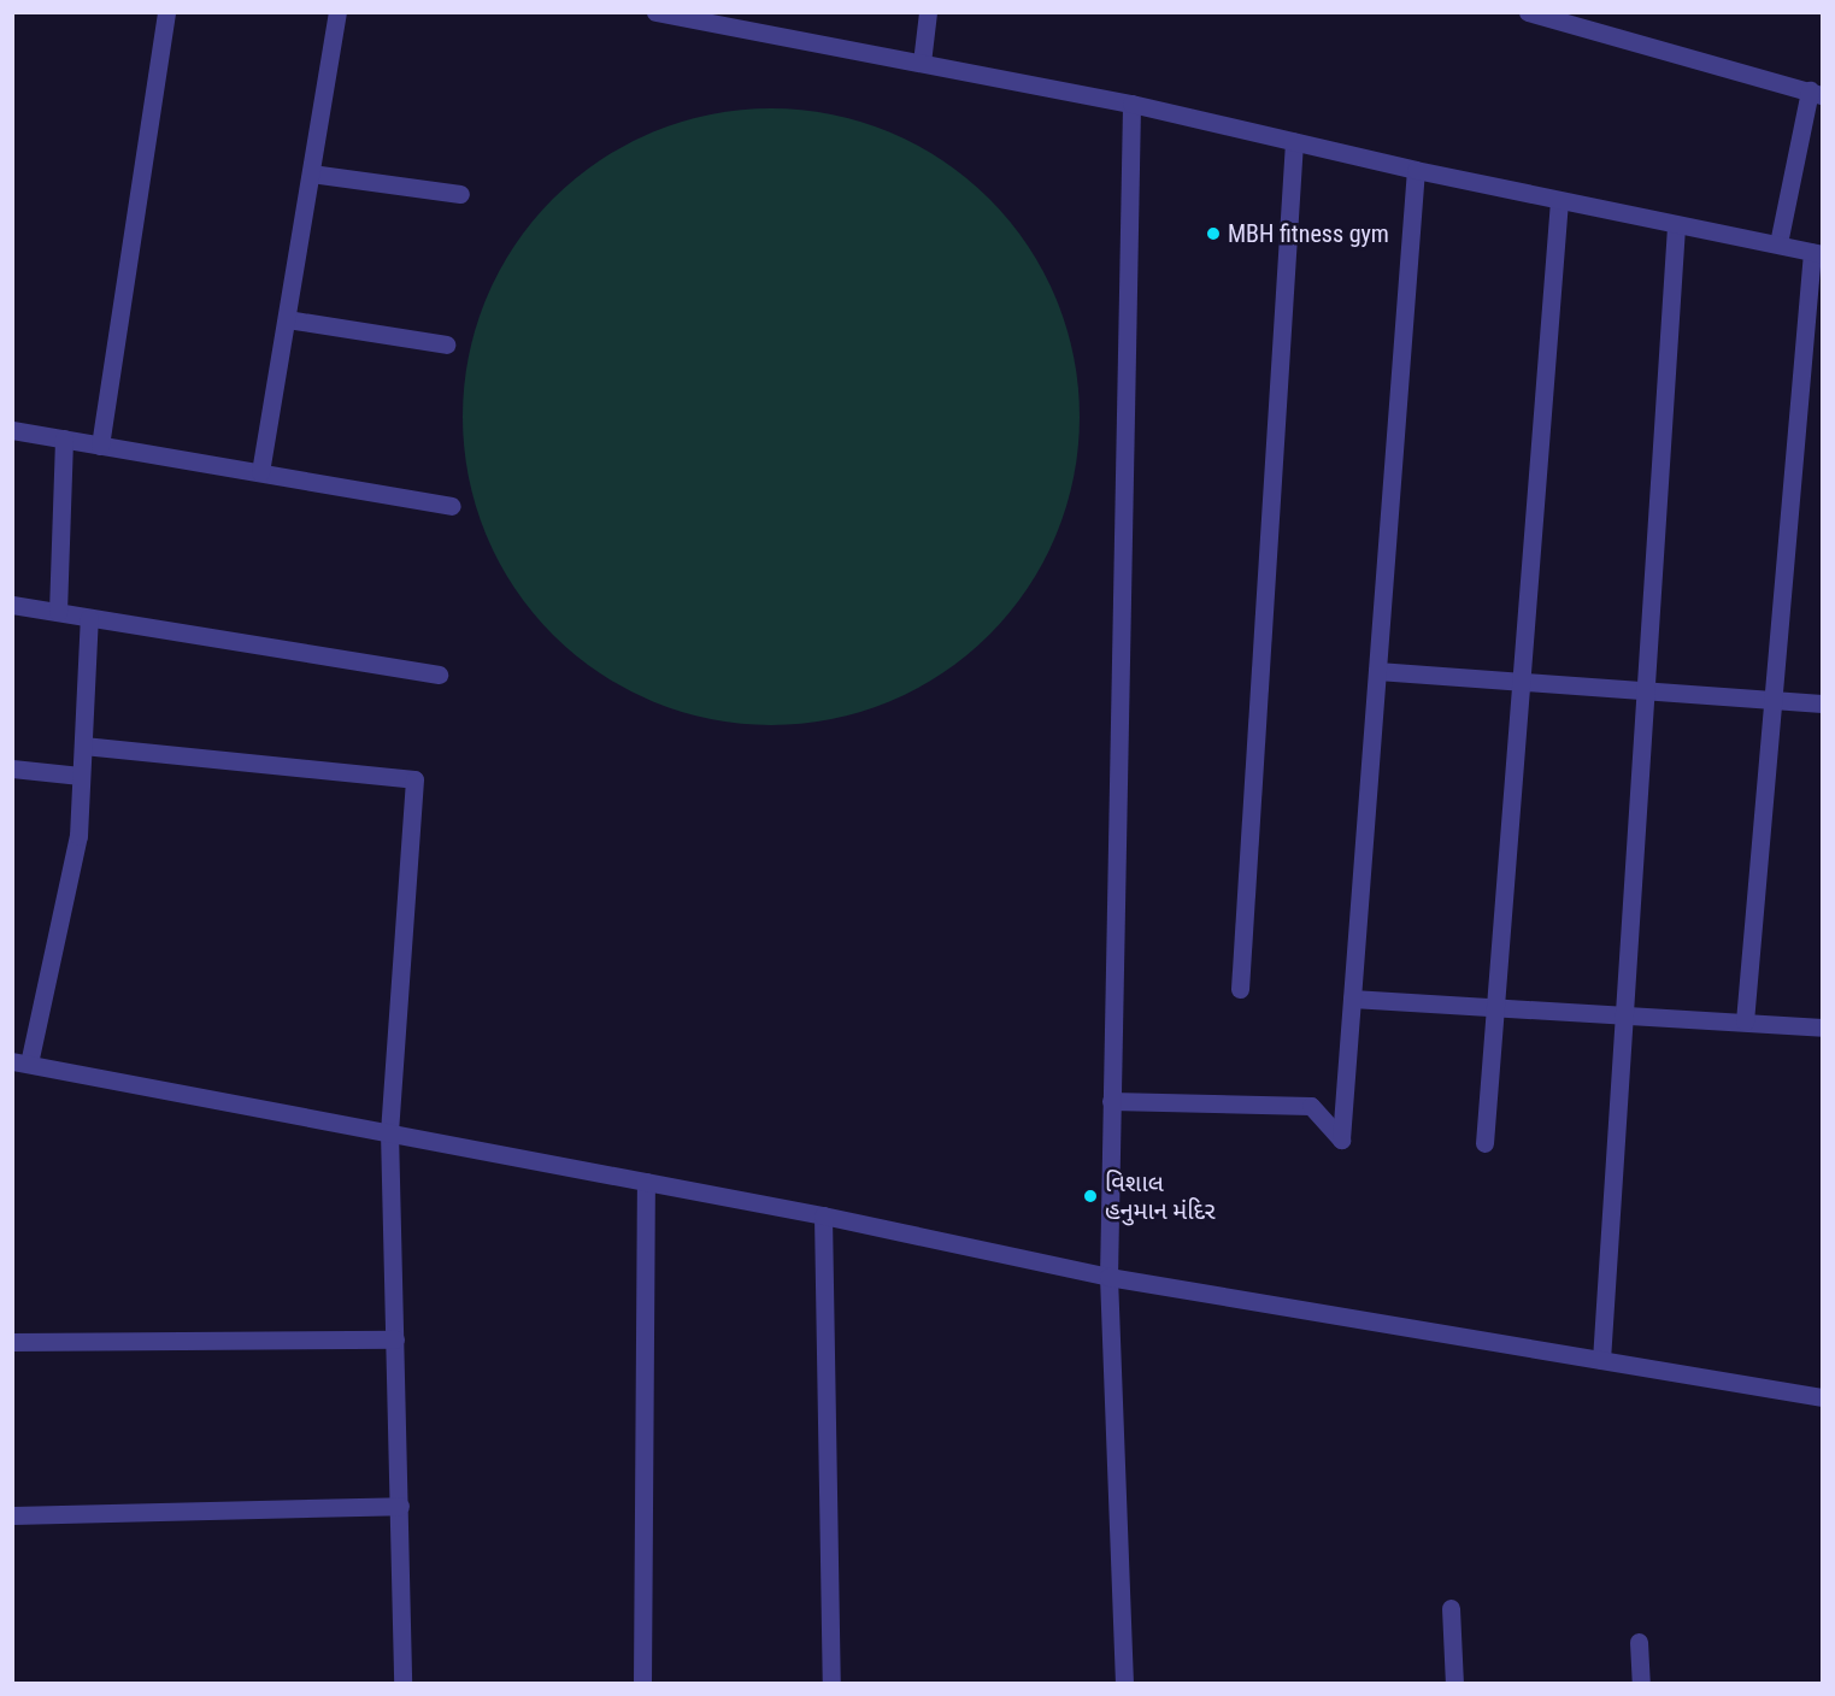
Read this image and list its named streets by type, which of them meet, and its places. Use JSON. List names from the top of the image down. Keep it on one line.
{"places":["MBH fitness gym","વિશાલ હનુમાન મંદિર"]}
